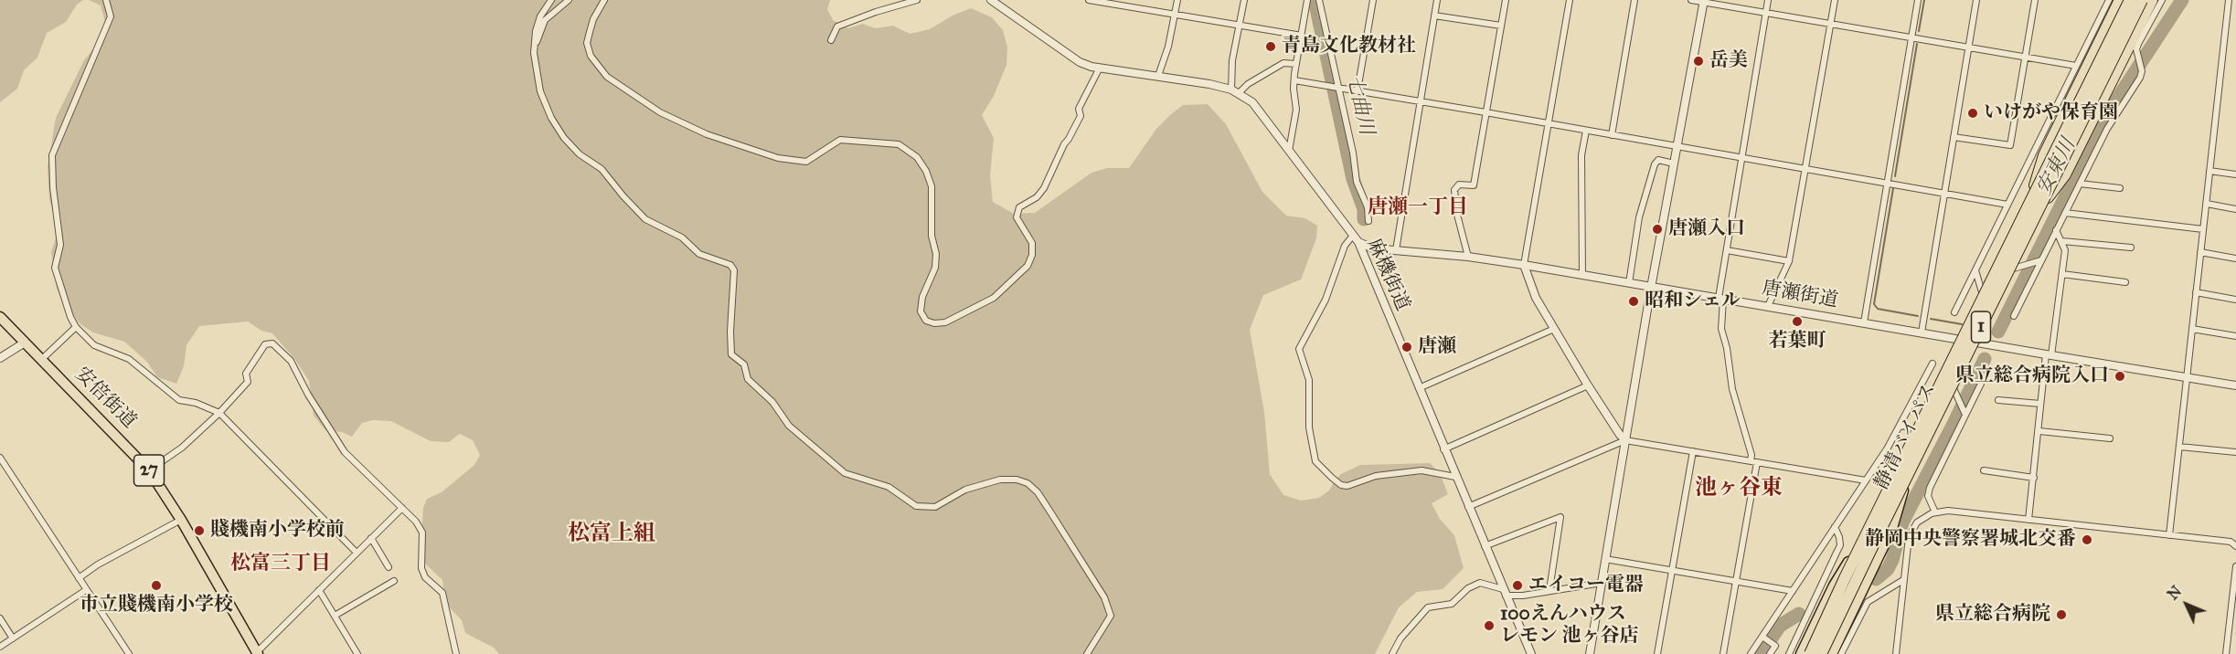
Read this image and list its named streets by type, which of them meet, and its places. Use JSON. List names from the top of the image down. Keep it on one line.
{"streets":{"highway":["1","静清バイパス"],"main road":["安倍街道","27"],"street":["麻機街道","唐瀬街道"]},"crossings":[["麻機街道","唐瀬街道"],["唐瀬街道","1"],["1","静清バイパス"]],"districts":["唐瀬一丁目","池ヶ谷東","松富上組","松富三丁目"],"water":["七曲川","安東川"],"places":["青島文化教材社","岳美","いけがや保育園","唐瀬入口","昭和シェル","若葉町","唐瀬","県立総合病院入口","賤機南小学校前","静岡中央警察署城北交番","市立賤機南小学校","エイコー電器","県立総合病院","100えんハウス レモン 池ヶ谷店"],"north":"top left"}
